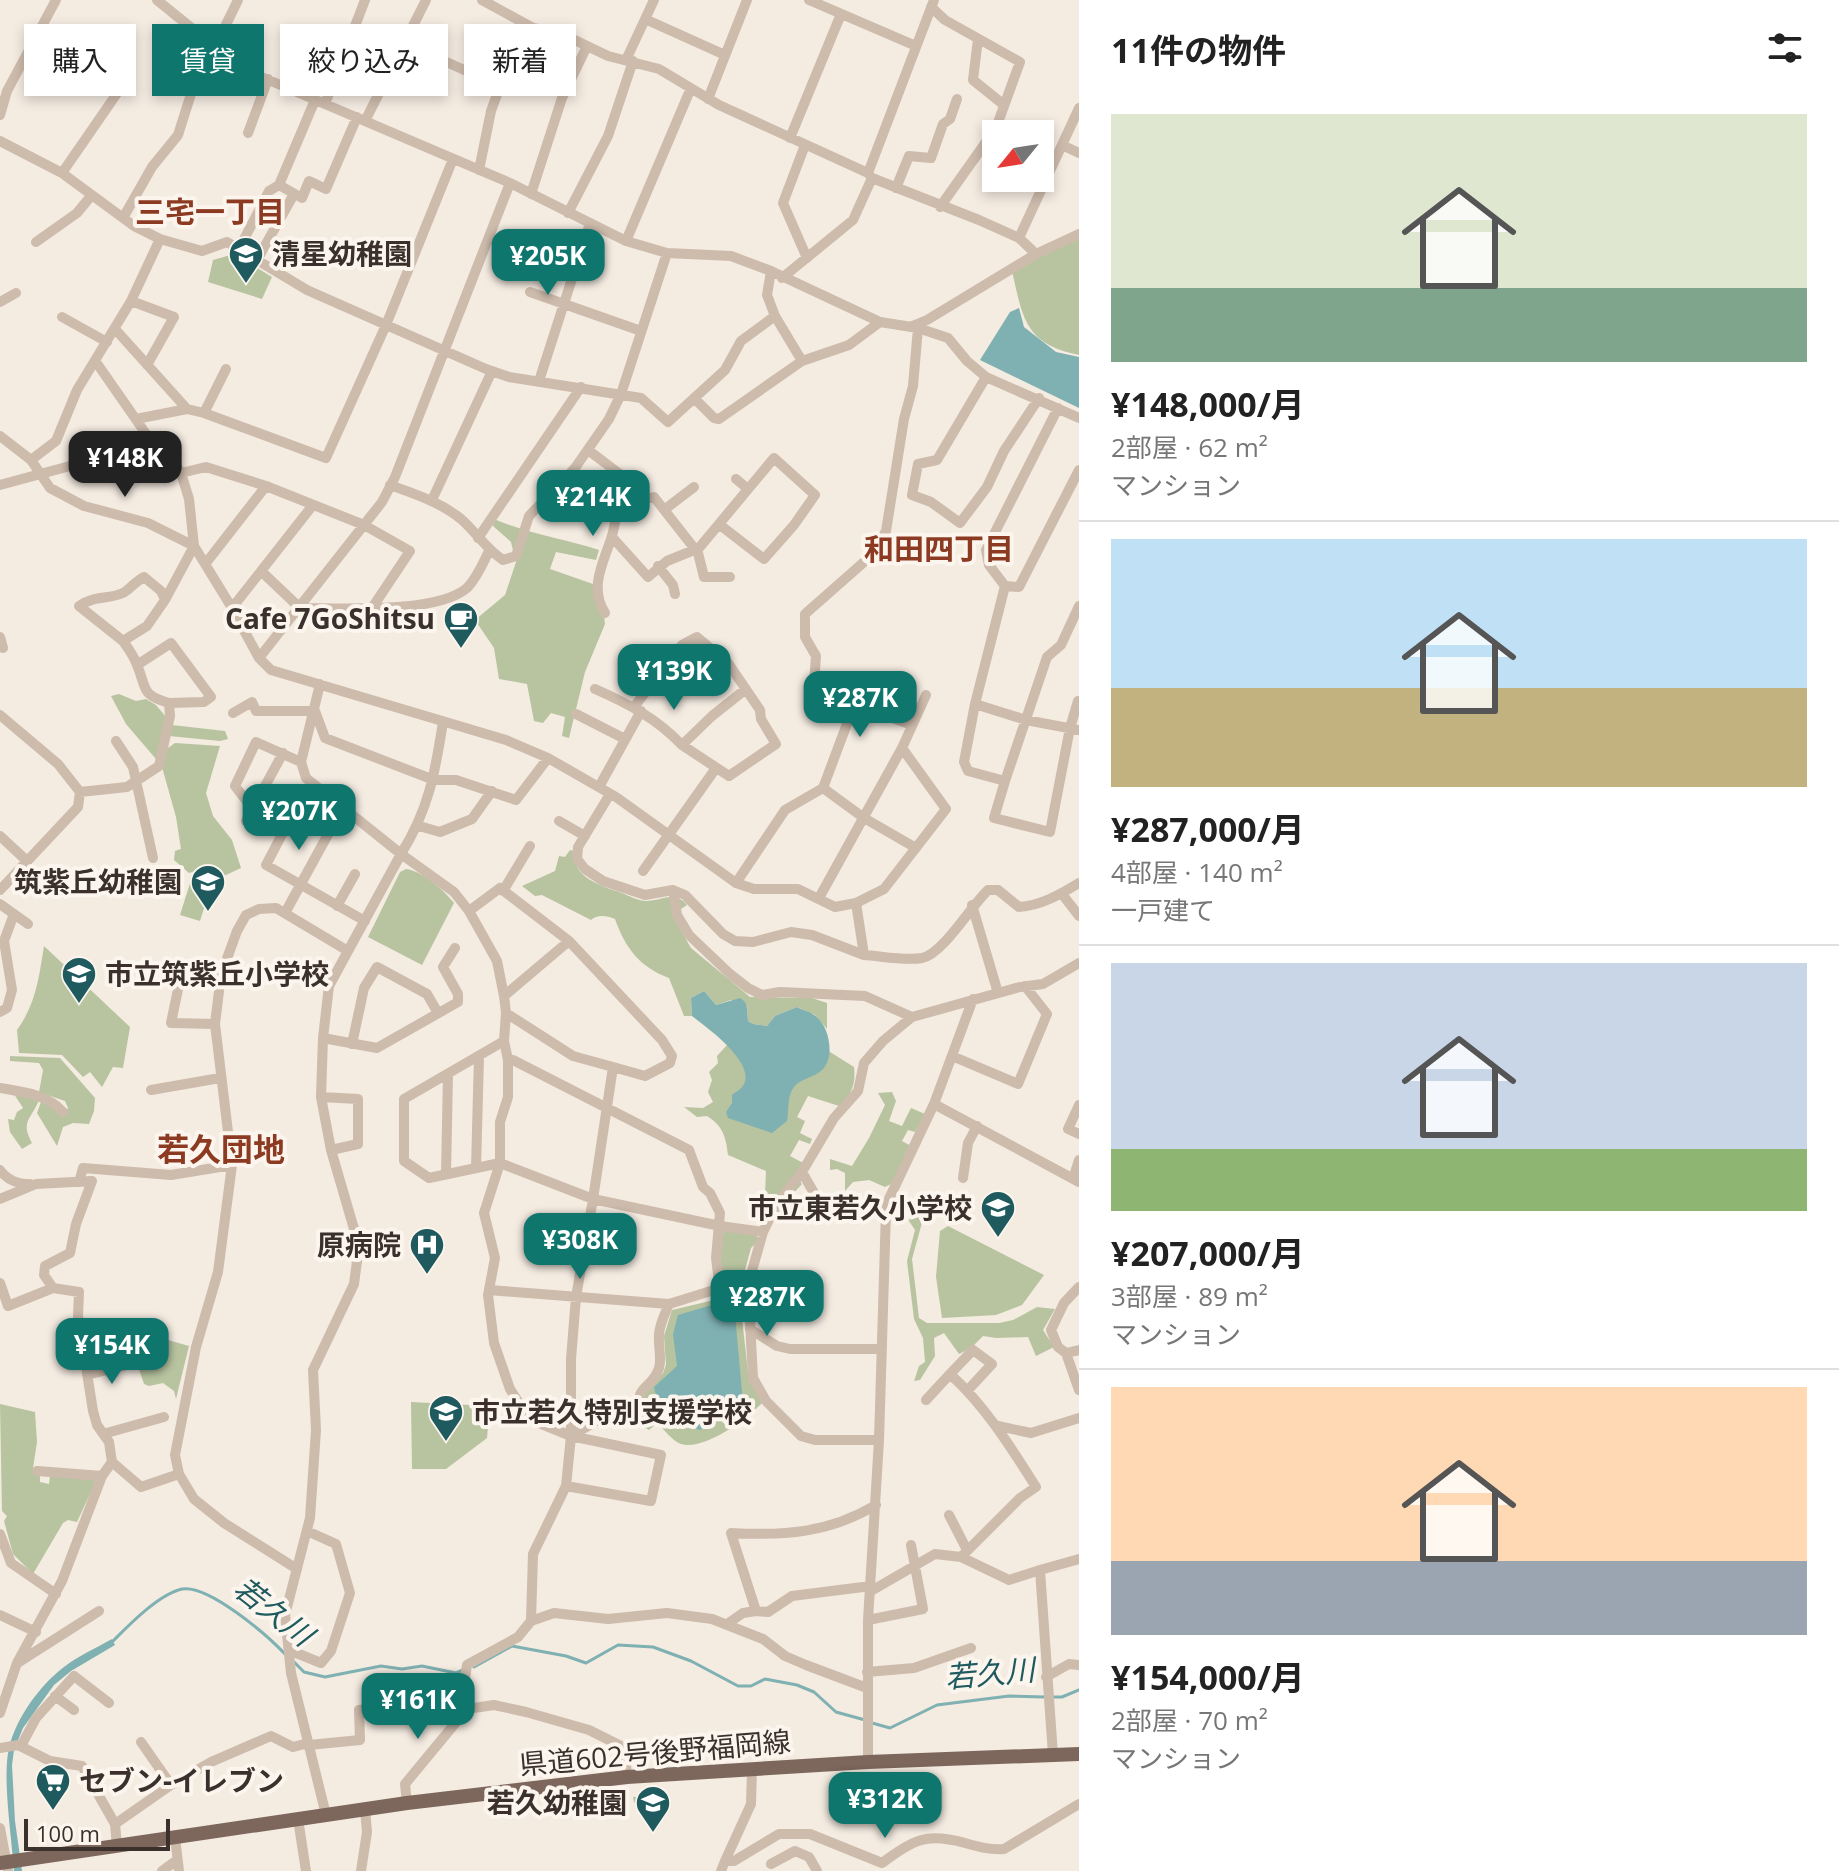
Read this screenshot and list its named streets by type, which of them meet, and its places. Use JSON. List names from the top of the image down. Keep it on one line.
{"streets":{"main road":["県道602号後野福岡線"]},"districts":["三宅一丁目","和田四丁目","若久団地"],"water":["若久川"],"places":{"school or university":["清星幼稚園","筑紫丘幼稚園","市立筑紫丘小学校","市立東若久小学校","市立若久特別支援学校","若久幼稚園"],"cafe":["Cafe 7GoShitsu"],"hospital":["原病院"],"supermarket":["セブン-イレブン"]},"scale_bar":"100 m","north":"bottom left","page":{"heading":"11件の物件","chip":["購入","賃貸","絞り込み","新着"],"list":[{"name":"¥148,000/月","note":"2部屋 · 62 m² · マンション"},{"name":"¥287,000/月","note":"4部屋 · 140 m² · 一戸建て"},{"name":"¥207,000/月","note":"3部屋 · 89 m² · マンション"},{"name":"¥154,000/月","note":"2部屋 · 70 m² · マンション"}],"price":["¥205K","¥148K","¥214K","¥139K","¥287K","¥207K","¥308K","¥287K","¥154K","¥161K","¥312K"],"scale":"100 m"}}
